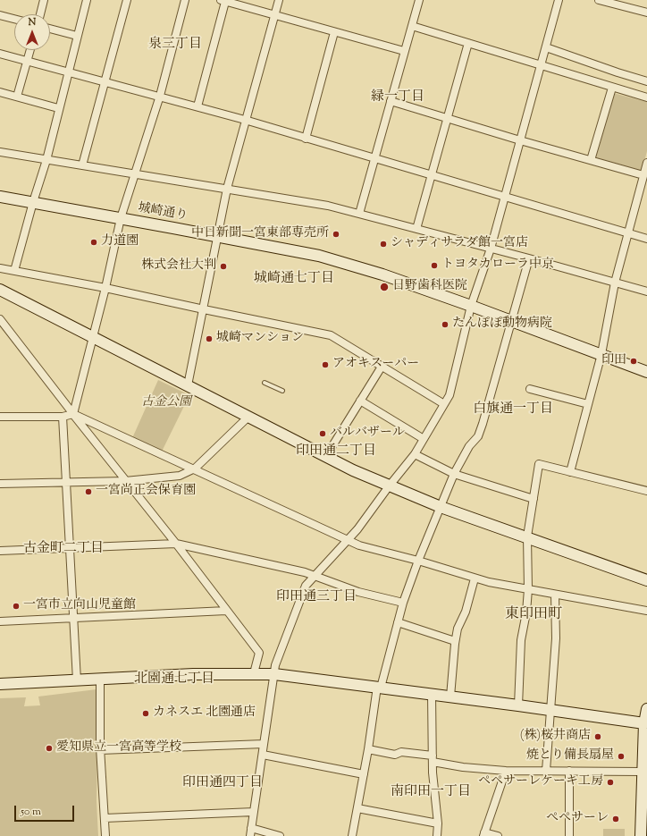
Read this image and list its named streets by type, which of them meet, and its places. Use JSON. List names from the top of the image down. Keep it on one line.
{"streets":{"street":["城崎通り"]},"districts":["泉三丁目","緑一丁目","城崎通七丁目","白旗通一丁目","印田通二丁目","古金町二丁目","印田通三丁目","東印田町","北園通七丁目","印田通四丁目","南印田一丁目"],"parks":["古金公園"],"places":["中日新聞一宮東部専売所","力道園","シャディサラダ館一宮店","トヨタカローラ中京","株式会社大判","日野歯科医院","たんぽぽ動物病院","城崎マンション","印田","アオキスーパー","バルバザール","一宮尚正会保育園","一宮市立向山児童館","カネスエ 北園通店","(株)桜井商店","愛知県立一宮高等学校","焼とり備長扇屋","ペペサーレケーキ工房","ぺぺサーレ"],"scale_bar":"50 m","north":"top"}
